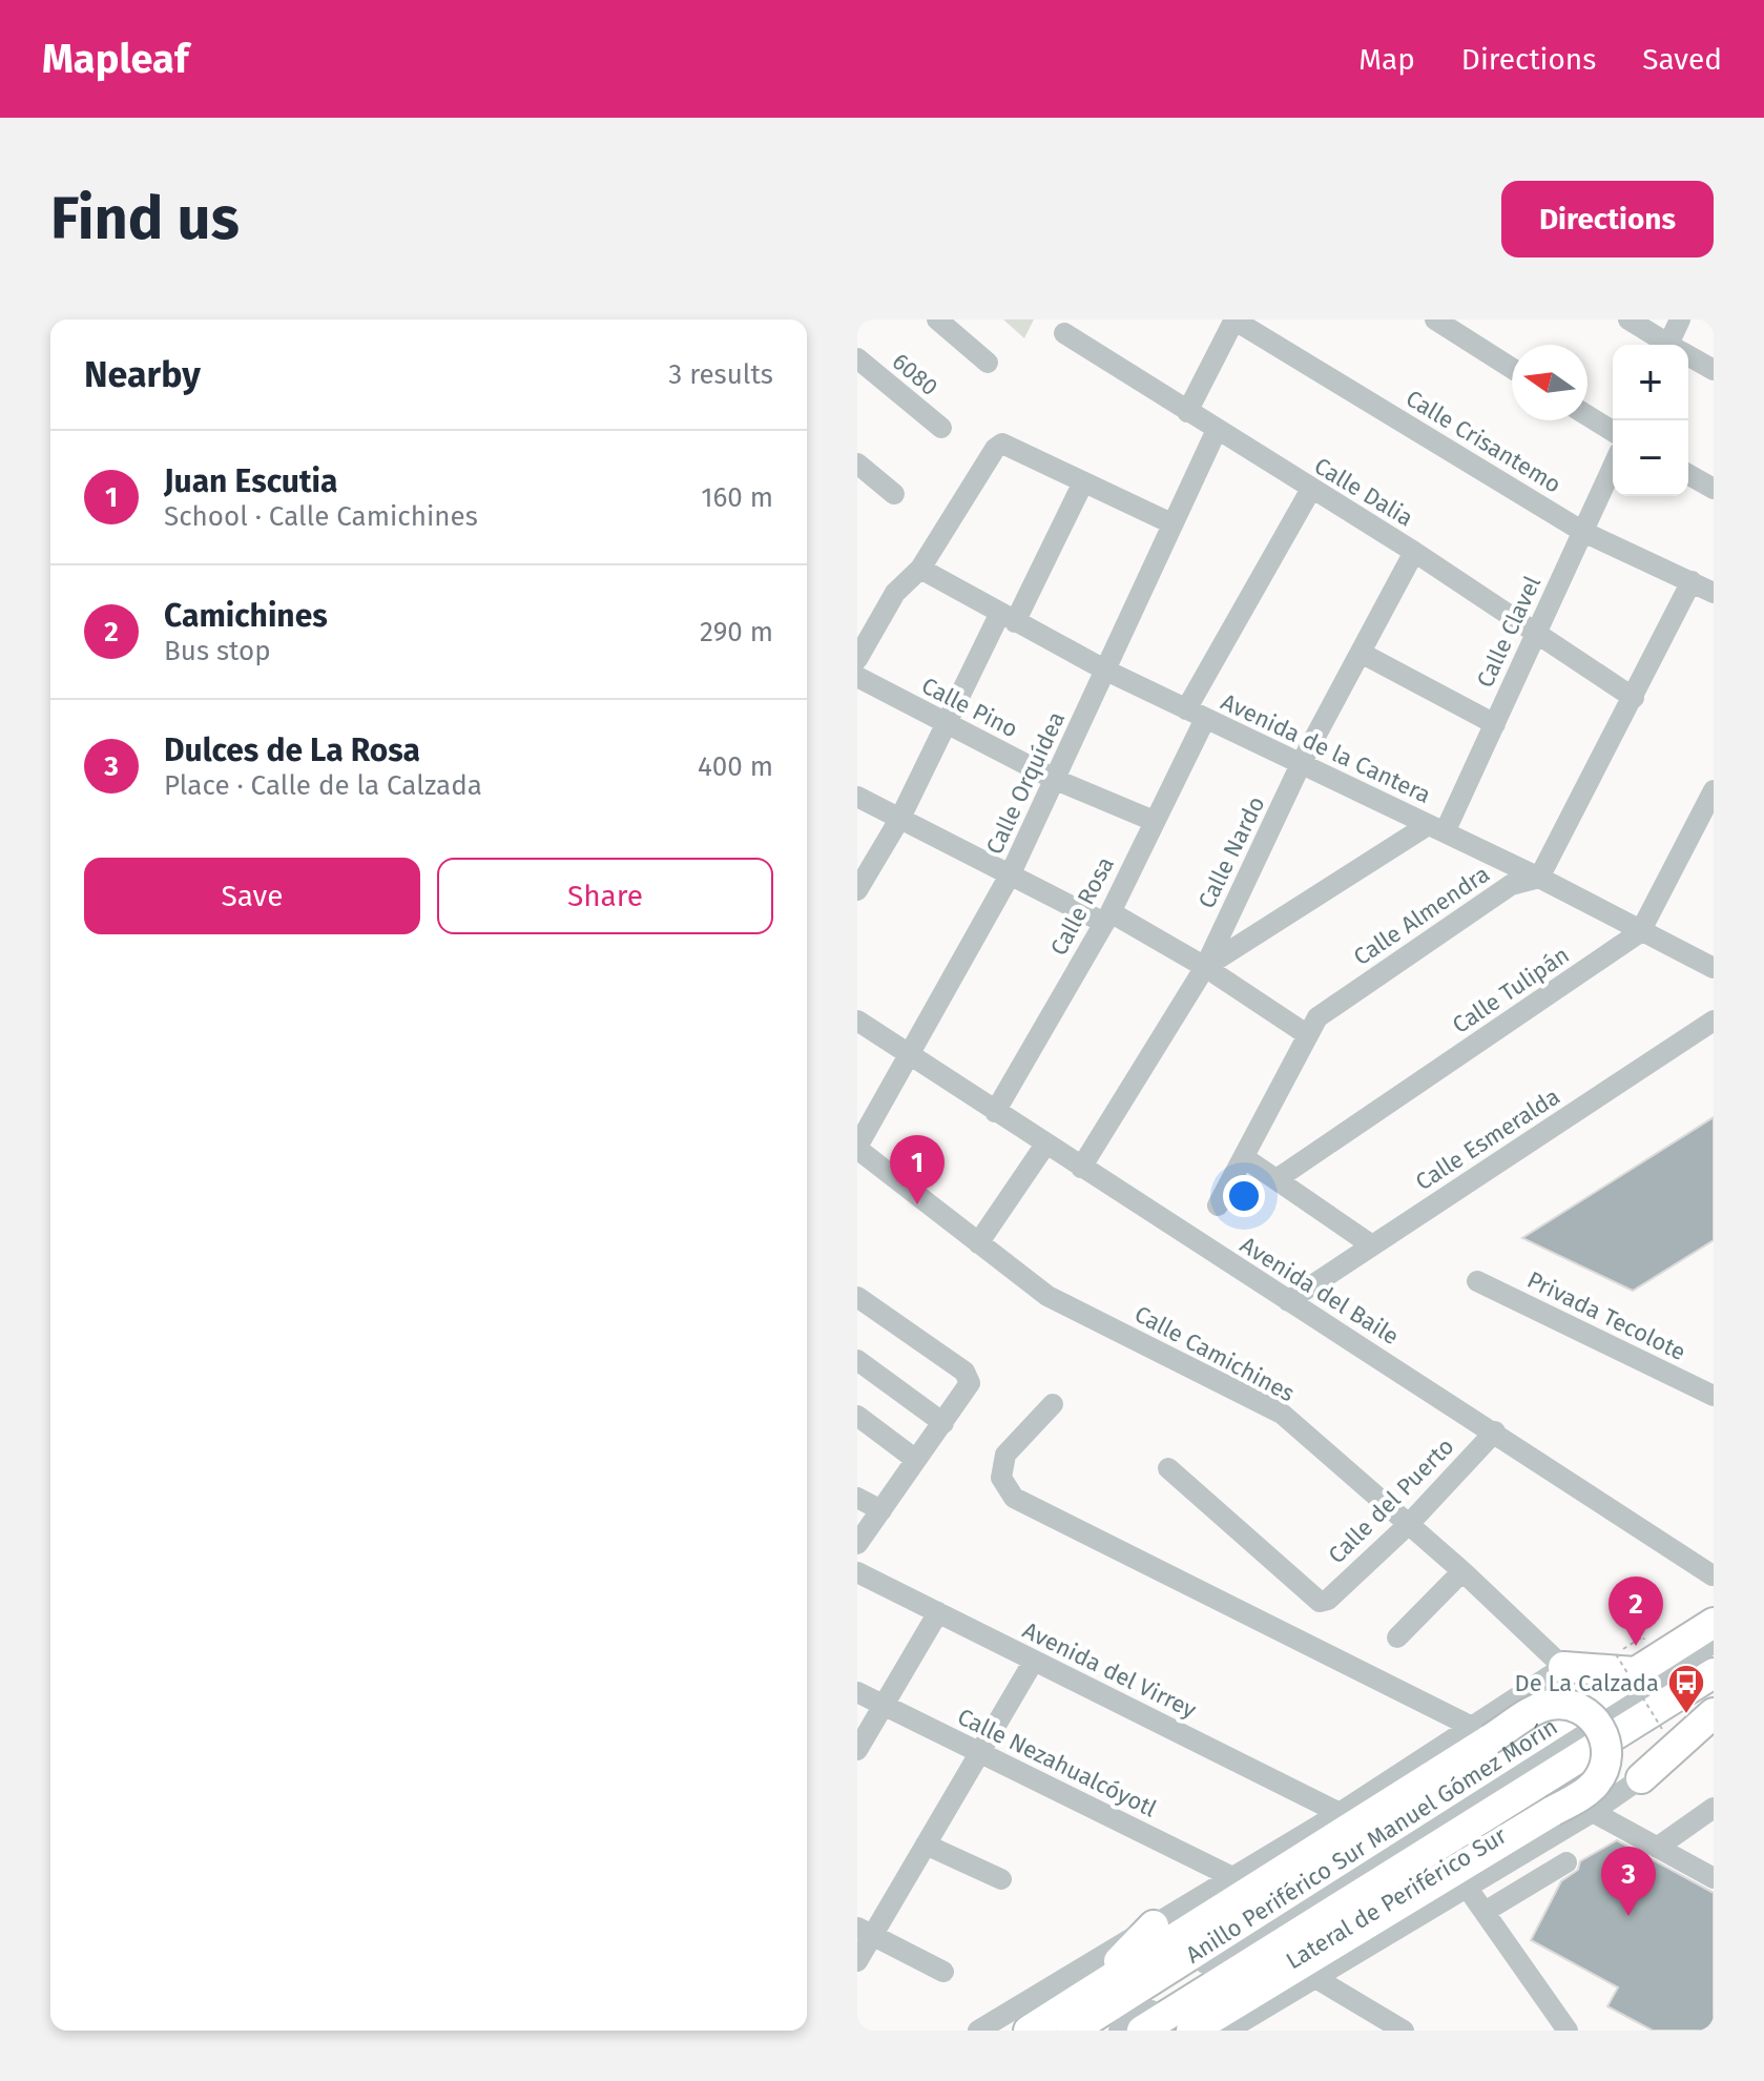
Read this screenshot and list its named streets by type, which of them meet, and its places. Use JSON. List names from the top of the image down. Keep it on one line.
{"streets":{"highway":["Anillo Periférico Sur Manuel Gómez Morín"],"street":["6080","Calle Crisantemo","Calle Dalia","Calle Clavel","Calle Pino","Avenida de la Cantera","Calle Orquídea","Calle Nardo","Calle Rosa","Calle Almendra","Calle Tulipán","Calle Esmeralda","Avenida del Baile","Privada Tecolote","Calle Camichines","Calle del Puerto","Avenida del Virrey","Calle Nezahualcóyotl","Lateral de Periférico Sur"]},"crossings":[["Calle Crisantemo","Calle Clavel"],["Calle Dalia","Calle Clavel"],["Calle Dalia","Calle Orquídea"],["Calle Dalia","Calle Nardo"],["Calle Dalia","Calle Rosa"],["Calle Clavel","Avenida de la Cantera"],["Calle Pino","Calle Orquídea"],["Calle Pino","Calle Rosa"],["Avenida de la Cantera","Calle Orquídea"],["Avenida de la Cantera","Calle Nardo"],["Avenida de la Cantera","Calle Rosa"],["Avenida de la Cantera","Calle Almendra"],["Avenida de la Cantera","Calle Tulipán"],["Calle Orquídea","Avenida del Baile"],["Calle Orquídea","Calle Camichines"],["Calle Nardo","Avenida del Baile"],["Calle Rosa","Avenida del Baile"],["Calle Esmeralda","Avenida del Baile"],["Avenida del Baile","Calle del Puerto"],["Calle Camichines","Calle del Puerto"]],"places":{"bus stop":["De La Calzada"]},"north":"left","page":{"header":"Mapleaf","nav":["Map","Directions","Saved"],"buttons":["Directions",["Save","Share"]],"title":"Find us","heading":["Nearby","3 results"],"map_buttons":["+","−"],"list":[{"mark":"1","name":"Juan Escutia","note":"School · Calle Camichines","value":"160 m"},{"mark":"2","name":"Camichines","note":"Bus stop","value":"290 m"},{"mark":"3","name":"Dulces de La Rosa","note":"Place · Calle de la Calzada","value":"400 m"}],"pins":["1","2","3"]}}
